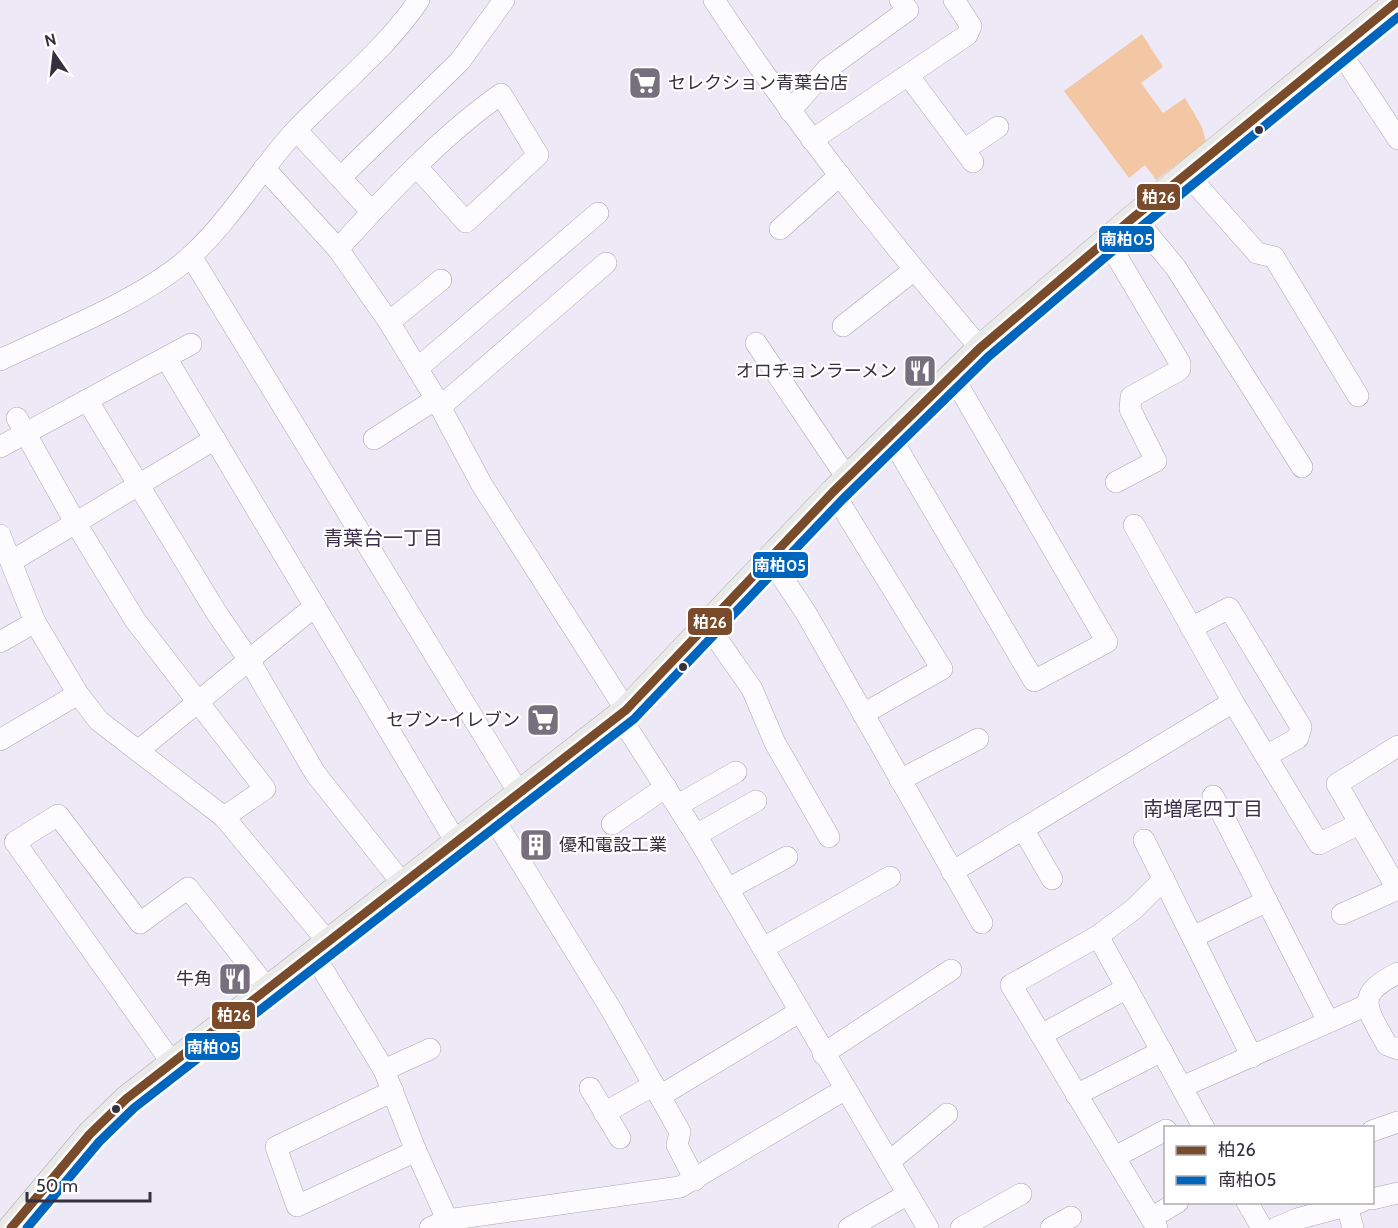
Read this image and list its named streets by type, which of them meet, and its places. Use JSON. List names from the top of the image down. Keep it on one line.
{"districts":["青葉台一丁目","南増尾四丁目"],"places":{"supermarket":["セレクション青葉台店","セブン-イレブン"],"restaurant":["オロチョンラーメン","牛角"],"building":["優和電設工業"]},"lines":["transit line 柏26","transit line 南柏05"],"legend":["柏26","南柏05"],"scale_bar":"50 m","north":"top"}
